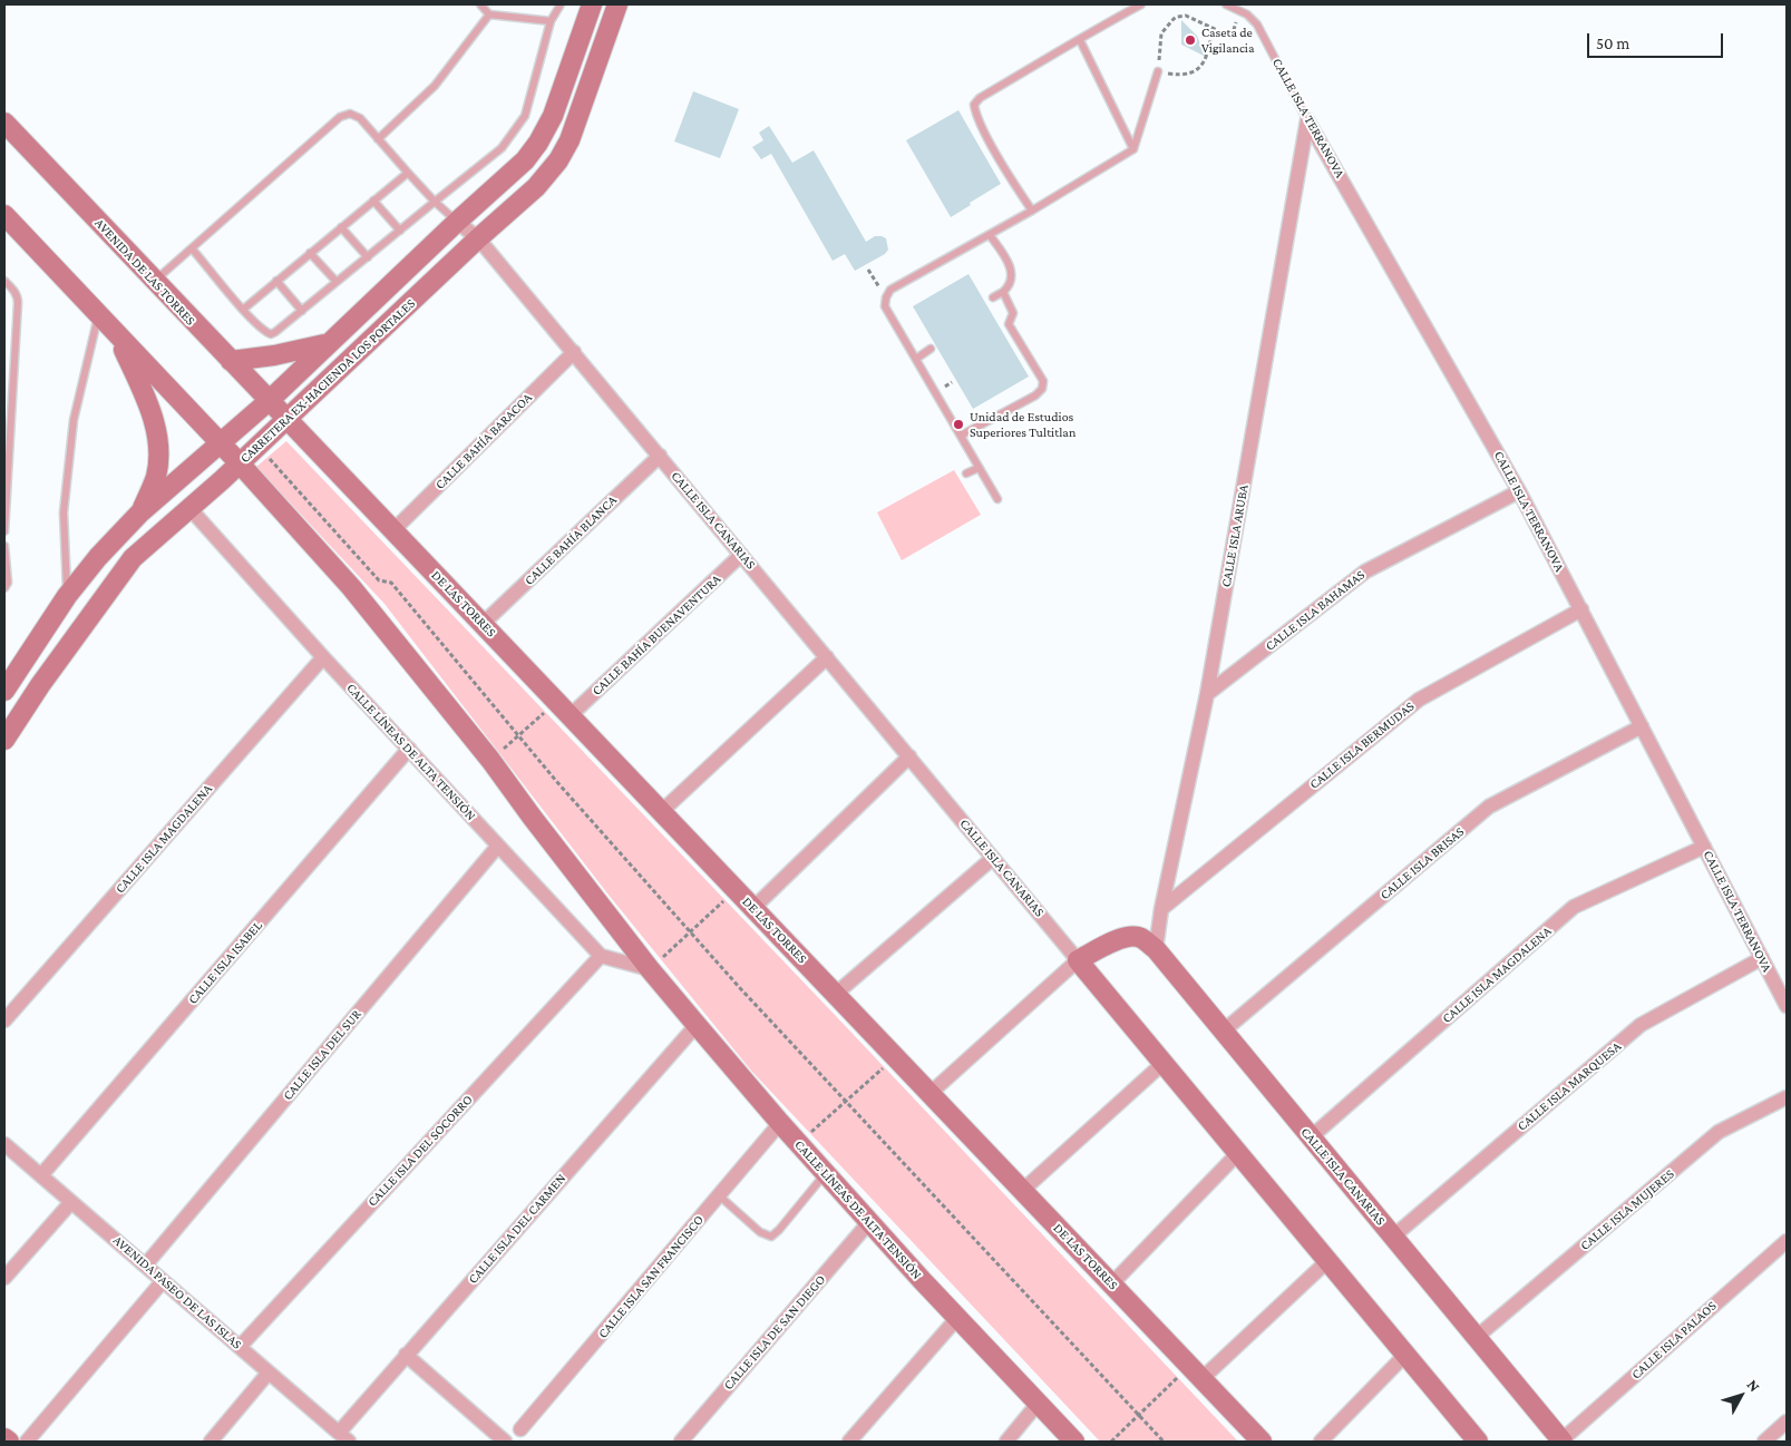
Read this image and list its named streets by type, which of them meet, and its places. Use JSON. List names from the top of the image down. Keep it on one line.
{"streets":{"main road":["AVENIDA DE LAS TORRES","CARRETERA EX-HACIENDA LOS PORTALES","CALLE ISLA CANARIAS","DE LAS TORRES","CALLE LÍNEAS DE ALTA TENSIÓN"],"street":["CALLE ISLA TERRANOVA","CALLE BAHÍA BARACOA","CALLE ISLA ARUBA","CALLE BAHÍA BLANCA","CALLE ISLA BAHAMAS","CALLE BAHÍA BUENAVENTURA","CALLE ISLA BERMUDAS","CALLE ISLA MAGDALENA","CALLE ISLA BRISAS","CALLE ISLA ISABEL","CALLE ISLA DEL SUR","CALLE ISLA MARQUESA","CALLE ISLA DEL SOCORRO","CALLE ISLA MUJERES","CALLE ISLA DEL CARMEN","CALLE ISLA SAN FRANCISCO","AVENIDA PASEO DE LAS ISLAS","CALLE ISLA DE SAN DIEGO","CALLE ISLA PALAOS"]},"crossings":[["CALLE ISLA TERRANOVA","CALLE ISLA ARUBA"],["CALLE ISLA TERRANOVA","CALLE ISLA BAHAMAS"],["CALLE ISLA TERRANOVA","CALLE ISLA BERMUDAS"],["CALLE ISLA TERRANOVA","CALLE ISLA MAGDALENA"],["CALLE ISLA TERRANOVA","CALLE ISLA BRISAS"],["CALLE ISLA TERRANOVA","CALLE ISLA MARQUESA"],["AVENIDA DE LAS TORRES","CARRETERA EX-HACIENDA LOS PORTALES"],["AVENIDA DE LAS TORRES","DE LAS TORRES"],["CARRETERA EX-HACIENDA LOS PORTALES","CALLE ISLA CANARIAS"],["CARRETERA EX-HACIENDA LOS PORTALES","DE LAS TORRES"],["CARRETERA EX-HACIENDA LOS PORTALES","CALLE LÍNEAS DE ALTA TENSIÓN"],["CALLE BAHÍA BARACOA","CALLE ISLA CANARIAS"],["CALLE BAHÍA BARACOA","DE LAS TORRES"],["CALLE ISLA CANARIAS","CALLE ISLA ARUBA"],["CALLE ISLA CANARIAS","CALLE BAHÍA BLANCA"],["CALLE ISLA CANARIAS","CALLE BAHÍA BUENAVENTURA"],["CALLE ISLA CANARIAS","CALLE ISLA MAGDALENA"],["CALLE ISLA CANARIAS","CALLE ISLA BRISAS"],["CALLE ISLA CANARIAS","CALLE ISLA MARQUESA"],["CALLE ISLA CANARIAS","CALLE ISLA MUJERES"],["CALLE ISLA CANARIAS","CALLE ISLA PALAOS"],["CALLE ISLA ARUBA","CALLE ISLA BAHAMAS"],["CALLE ISLA ARUBA","CALLE ISLA BERMUDAS"],["CALLE BAHÍA BLANCA","DE LAS TORRES"],["DE LAS TORRES","CALLE BAHÍA BUENAVENTURA"],["CALLE LÍNEAS DE ALTA TENSIÓN","CALLE ISLA MAGDALENA"],["CALLE LÍNEAS DE ALTA TENSIÓN","CALLE ISLA ISABEL"],["CALLE LÍNEAS DE ALTA TENSIÓN","CALLE ISLA DEL SUR"],["CALLE LÍNEAS DE ALTA TENSIÓN","CALLE ISLA DEL SOCORRO"],["CALLE LÍNEAS DE ALTA TENSIÓN","CALLE ISLA DEL CARMEN"],["CALLE LÍNEAS DE ALTA TENSIÓN","CALLE ISLA SAN FRANCISCO"],["CALLE LÍNEAS DE ALTA TENSIÓN","CALLE ISLA DE SAN DIEGO"],["CALLE ISLA ISABEL","AVENIDA PASEO DE LAS ISLAS"],["CALLE ISLA DEL SUR","AVENIDA PASEO DE LAS ISLAS"],["CALLE ISLA DEL SOCORRO","AVENIDA PASEO DE LAS ISLAS"],["CALLE ISLA DEL CARMEN","AVENIDA PASEO DE LAS ISLAS"]],"places":["Caseta de Vigilancia","Unidad de Estudios Superiores Tultitlan"],"scale_bar":"50 m","north":"top right"}
